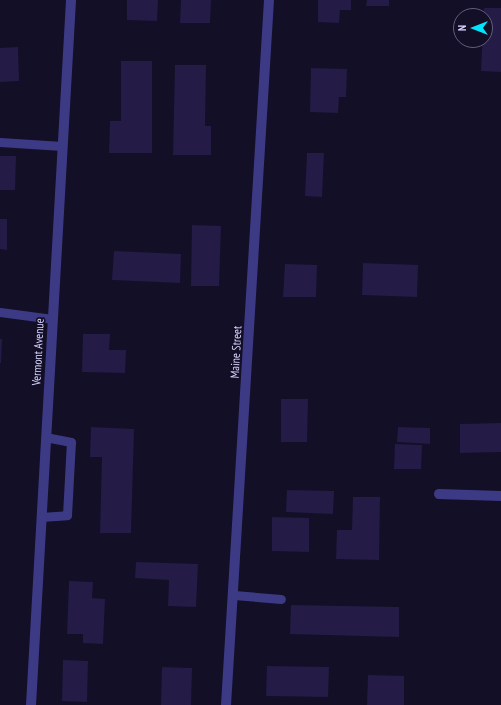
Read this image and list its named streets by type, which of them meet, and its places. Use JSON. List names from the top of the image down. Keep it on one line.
{"streets":{"street":["Vermont Avenue","Maine Street"]},"north":"left"}
